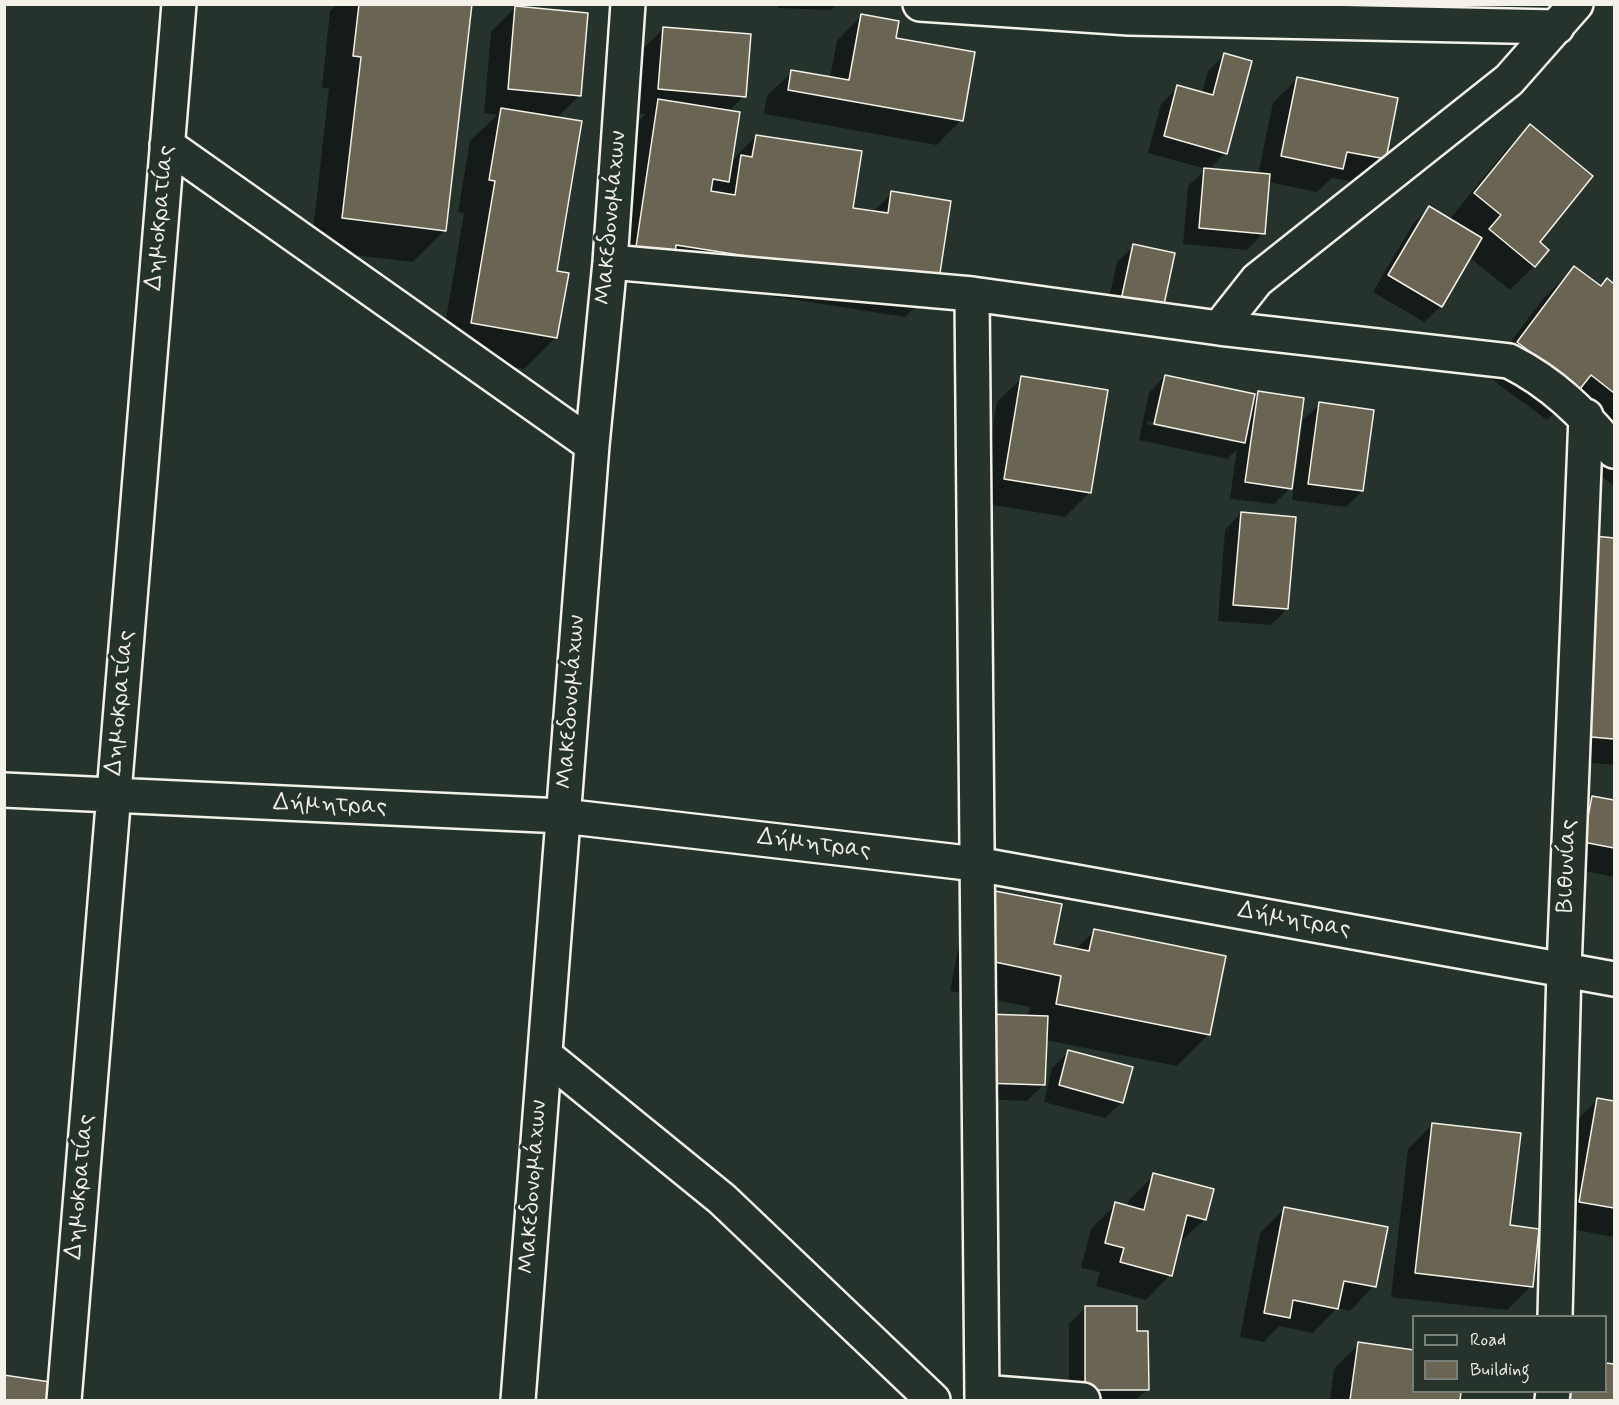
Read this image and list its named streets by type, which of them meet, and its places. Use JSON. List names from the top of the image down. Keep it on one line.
{"streets":{"street":["Δημοκρατίας","Μακεδονομάχων","Δήμητρας","Βιθυνίας"]},"crossings":[["Δημοκρατίας","Δήμητρας"],["Μακεδονομάχων","Δήμητρας"],["Δήμητρας","Βιθυνίας"]],"legend":["Road","Building"]}
